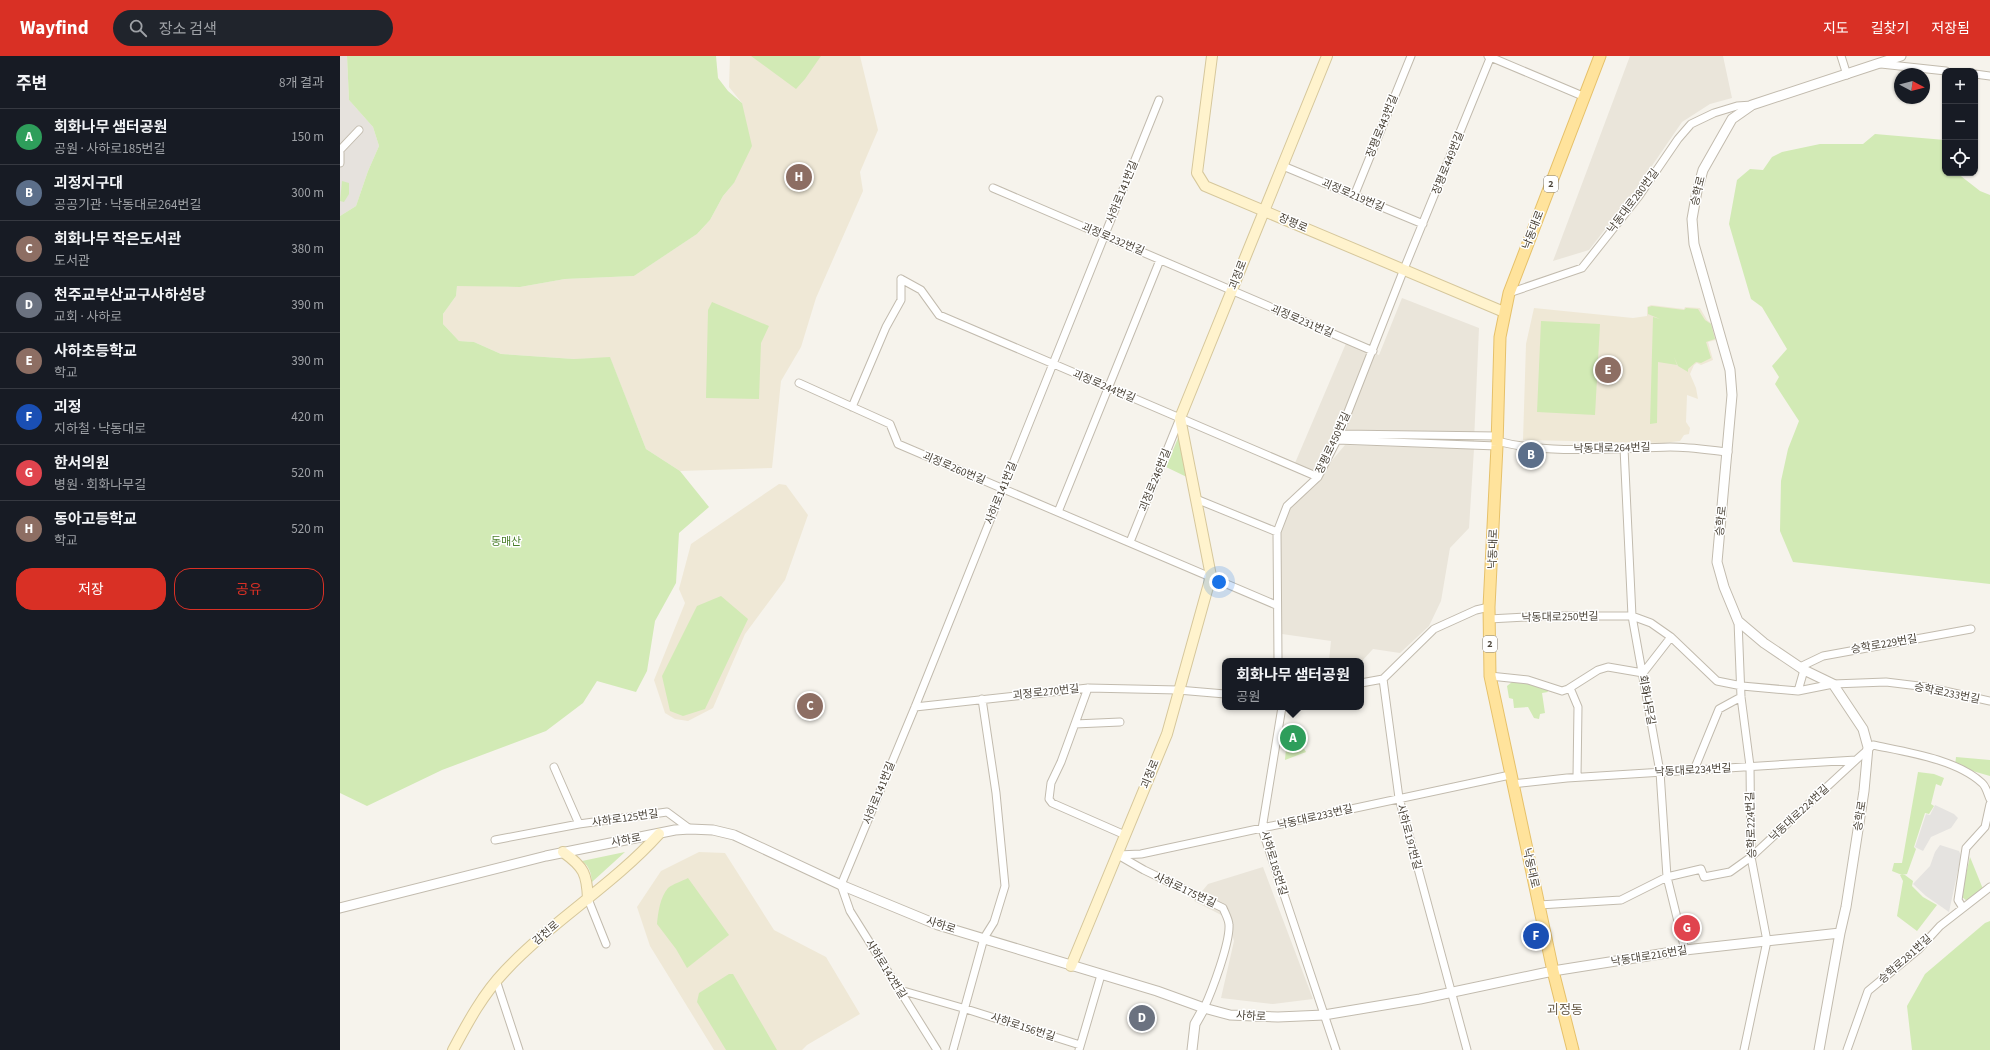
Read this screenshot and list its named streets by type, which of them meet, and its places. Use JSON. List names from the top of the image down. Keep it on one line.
{"streets":{"main road":["2","장평로","낙동대로","괴정로","감천로"],"street":["장평로443번길","장평로449번길","승학로","사하로141번길","괴정로219번길","낙동대로280번길","괴정로232번길","괴정로231번길","괴정로244번길","장평로450번길","낙동대로264번길","괴정로260번길","괴정로246번길","낙동대로250번길","승학로229번길","괴정로270번길","승학로233번길","회화나무길","낙동대로234번길","낙동대로224번길","낙동대로233번길","사하로125번길","승학로224번길","사하로197번길","사하로","사하로185번길","사하로175번길","낙동대로216번길","승학로281번길","사하로142번길","사하로156번길"]},"crossings":[["장평로443번길","괴정로219번길"],["장평로449번길","괴정로219번길"],["장평로449번길","장평로"],["장평로449번길","장평로450번길"],["승학로","낙동대로280번길"],["승학로","낙동대로264번길"],["승학로","승학로229번길"],["승학로","승학로233번길"],["승학로","승학로224번길"],["승학로","낙동대로216번길"],["사하로141번길","괴정로232번길"],["사하로141번길","괴정로244번길"],["사하로141번길","괴정로260번길"],["사하로141번길","괴정로270번길"],["사하로141번길","사하로"],["사하로141번길","사하로142번길"],["괴정로219번길","괴정로"],["낙동대로280번길","낙동대로"],["장평로","낙동대로"],["장평로","괴정로"],["장평로","장평로450번길"],["낙동대로","낙동대로264번길"],["낙동대로","낙동대로250번길"],["낙동대로","낙동대로234번길"],["낙동대로","낙동대로224번길"],["낙동대로","낙동대로233번길"],["낙동대로","사하로"],["낙동대로","낙동대로216번길"],["괴정로232번길","괴정로"],["괴정로232번길","괴정로231번길"],["괴정로","괴정로231번길"],["괴정로","괴정로244번길"],["괴정로","괴정로260번길"],["괴정로","괴정로246번길"],["괴정로","괴정로270번길"],["괴정로","낙동대로233번길"],["괴정로","사하로"],["괴정로","사하로175번길"],["괴정로231번길","장평로450번길"],["괴정로244번길","장평로450번길"],["괴정로244번길","괴정로260번길"],["괴정로244번길","괴정로246번길"],["장평로450번길","낙동대로264번길"],["낙동대로264번길","회화나무길"],["괴정로260번길","괴정로246번길"],["낙동대로250번길","승학로233번길"],["낙동대로250번길","회화나무길"],["승학로233번길","회화나무길"],["승학로233번길","승학로224번길"],["회화나무길","낙동대로234번길"],["회화나무길","낙동대로224번길"],["회화나무길","낙동대로216번길"],["낙동대로234번길","낙동대로224번길"],["낙동대로234번길","낙동대로233번길"],["낙동대로234번길","승학로224번길"],["낙동대로224번길","승학로224번길"],["낙동대로233번길","사하로197번길"],["낙동대로233번길","사하로185번길"],["낙동대로233번길","사하로175번길"],["사하로125번길","사하로"],["승학로224번길","낙동대로216번길"],["사하로197번길","사하로"],["사하로","사하로185번길"],["사하로","사하로175번길"],["사하로","감천로"],["사하로","낙동대로216번길"],["사하로","사하로142번길"],["사하로142번길","사하로156번길"]],"districts":["괴정동"],"parks":["동매산"],"north":"right","page":{"header":"Wayfind","search":"장소 검색","nav":["지도","길찾기","저장됨"],"heading":["주변","8개 결과"],"map_buttons":["+","−"],"list":[{"mark":"A","name":"회화나무 샘터공원","note":"공원 · 사하로185번길","value":"150 m"},{"mark":"B","name":"괴정지구대","note":"공공기관 · 낙동대로264번길","value":"300 m"},{"mark":"C","name":"회화나무 작은도서관","note":"도서관","value":"380 m"},{"mark":"D","name":"천주교부산교구사하성당","note":"교회 · 사하로","value":"390 m"},{"mark":"E","name":"사하초등학교","note":"학교","value":"390 m"},{"mark":"F","name":"괴정","note":"지하철 · 낙동대로","value":"420 m"},{"mark":"G","name":"한서의원","note":"병원 · 회화나무길","value":"520 m"},{"mark":"H","name":"동아고등학교","note":"학교","value":"520 m"}],"pins":["H","E","B","C","A","G","F","D"],"buttons":["저장","공유"],"popup":["회화나무 샘터공원","공원"]}}
